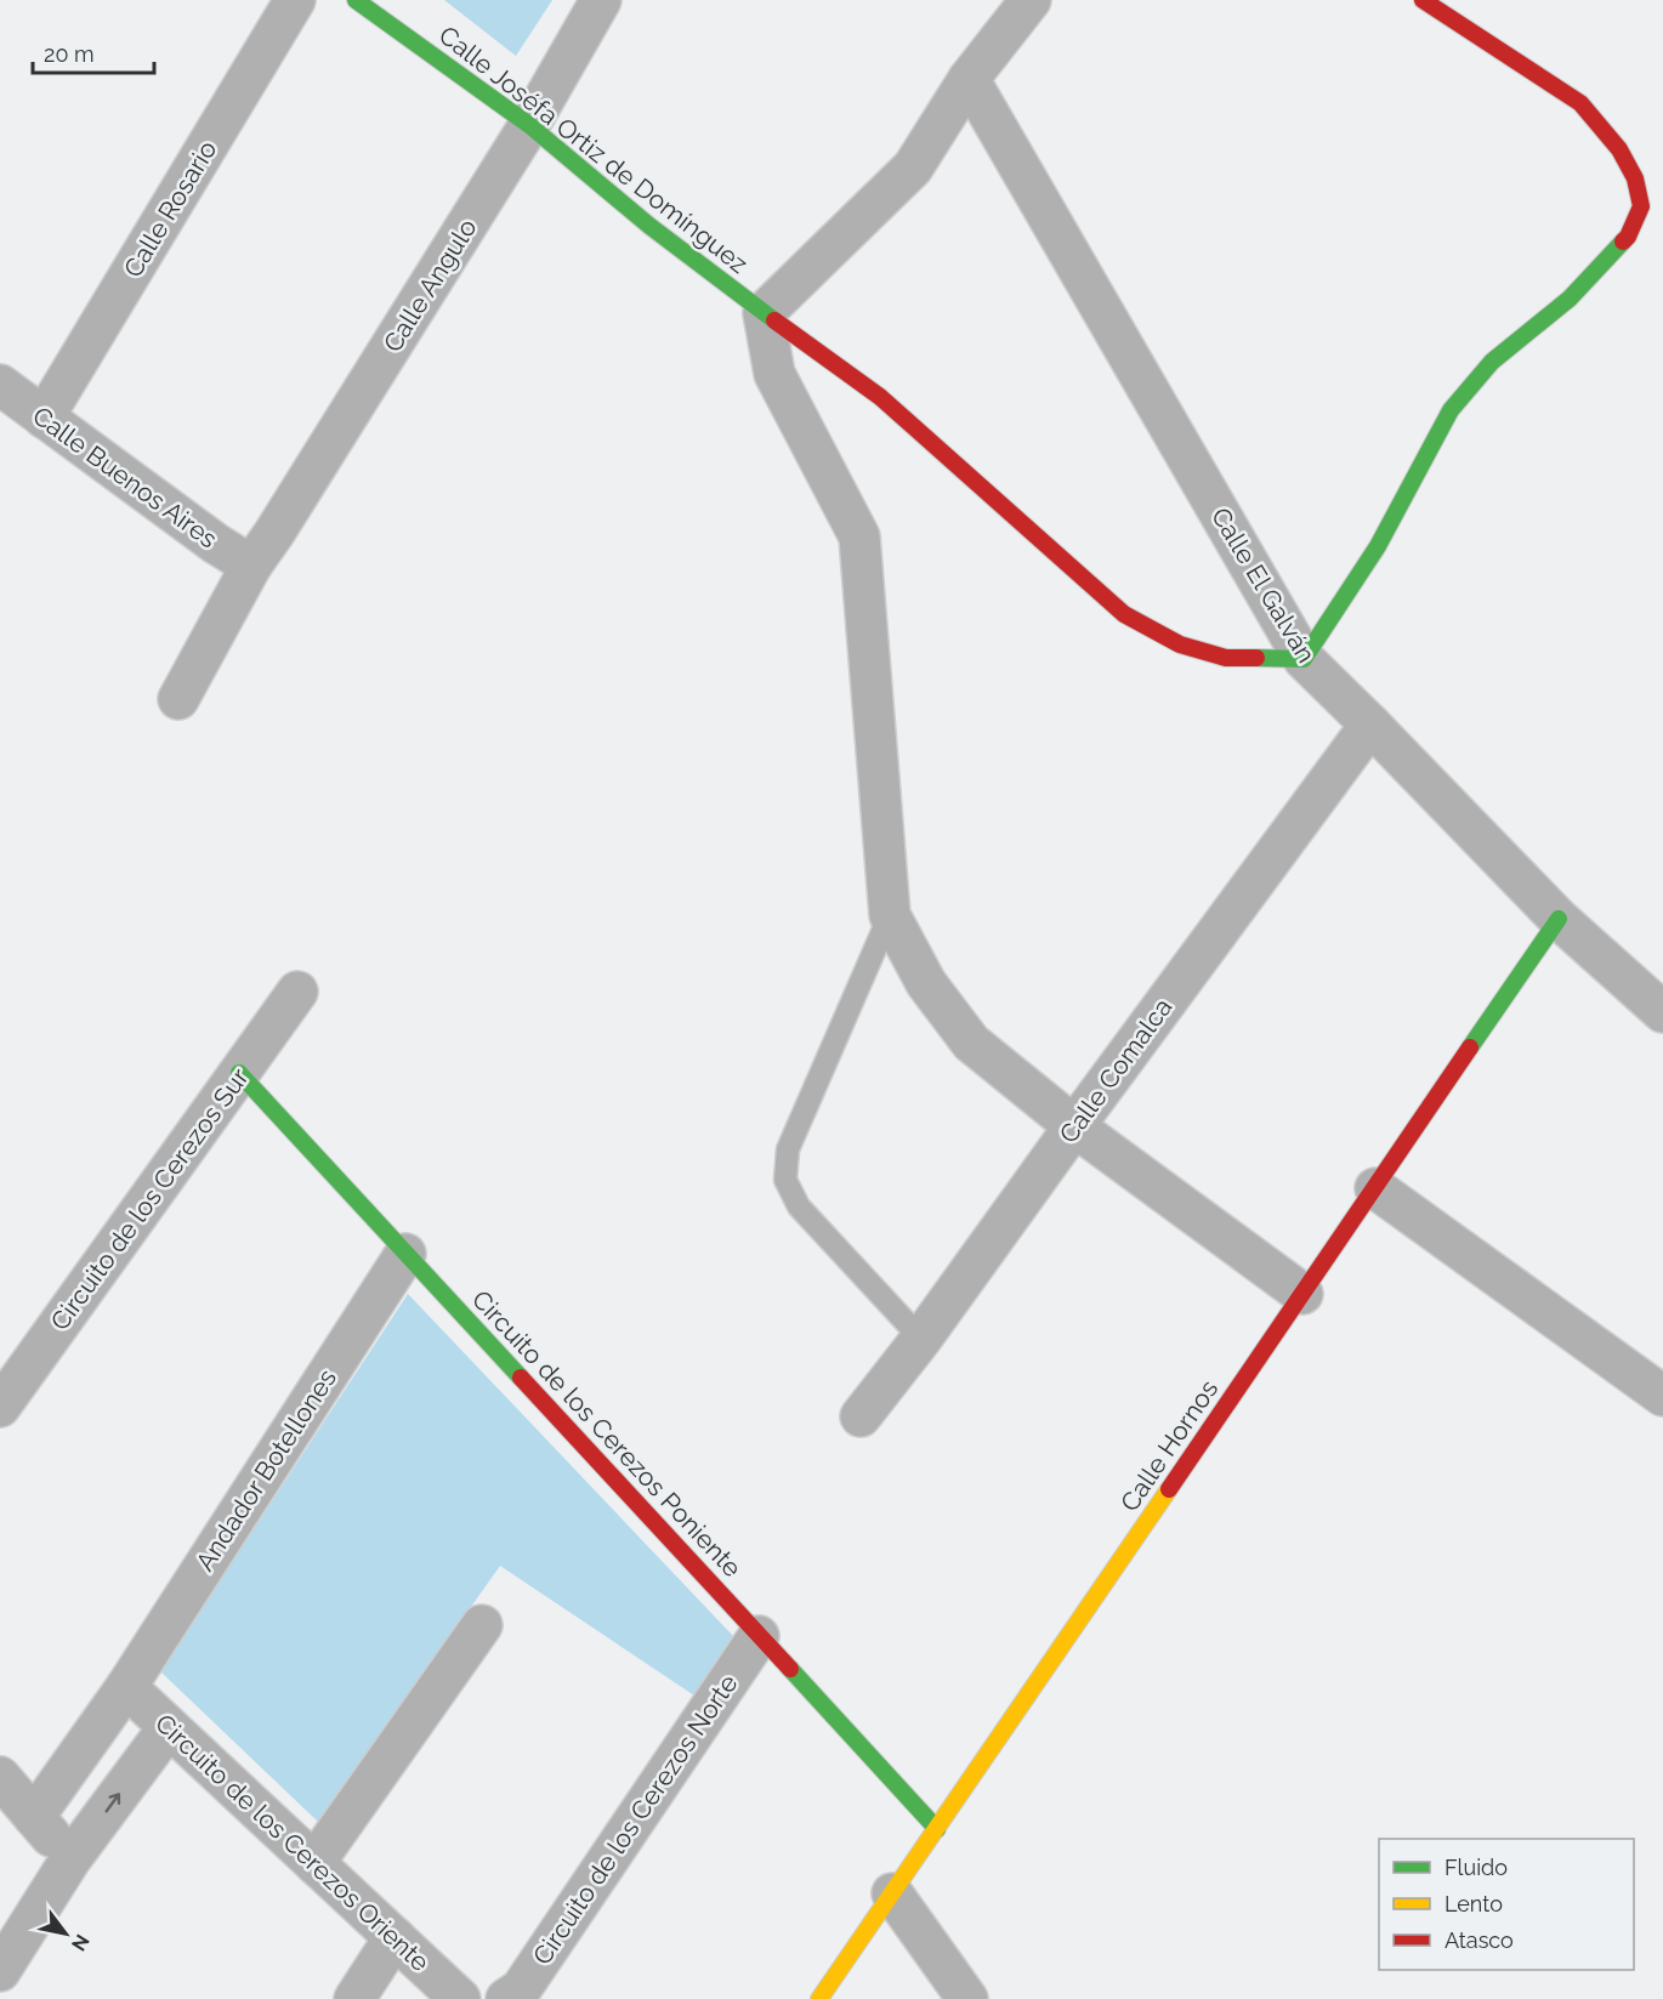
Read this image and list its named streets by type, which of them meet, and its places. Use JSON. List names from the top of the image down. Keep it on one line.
{"streets":{"street":["Calle Joséfa Ortiz de Domínguez","Calle Rosario","Calle Angulo","Calle Buenos Aires","Calle El Galván","Calle Comalca","Circuito de los Cerezos Sur","Circuito de los Cerezos Poniente","Calle Hornos","Andador Botellones","Circuito de los Cerezos Norte","Circuito de los Cerezos Oriente"]},"crossings":[["Calle Joséfa Ortiz de Domínguez","Calle Angulo"],["Calle Joséfa Ortiz de Domínguez","Calle El Galván"],["Calle Rosario","Calle Buenos Aires"],["Calle Angulo","Calle Buenos Aires"],["Calle El Galván","Calle Comalca"],["Calle El Galván","Calle Hornos"],["Circuito de los Cerezos Sur","Circuito de los Cerezos Poniente"],["Circuito de los Cerezos Poniente","Calle Hornos"],["Circuito de los Cerezos Poniente","Andador Botellones"],["Circuito de los Cerezos Poniente","Circuito de los Cerezos Norte"],["Andador Botellones","Circuito de los Cerezos Oriente"]],"legend":["Fluido","Lento","Atasco"],"scale_bar":"20 m","north":"bottom right"}
